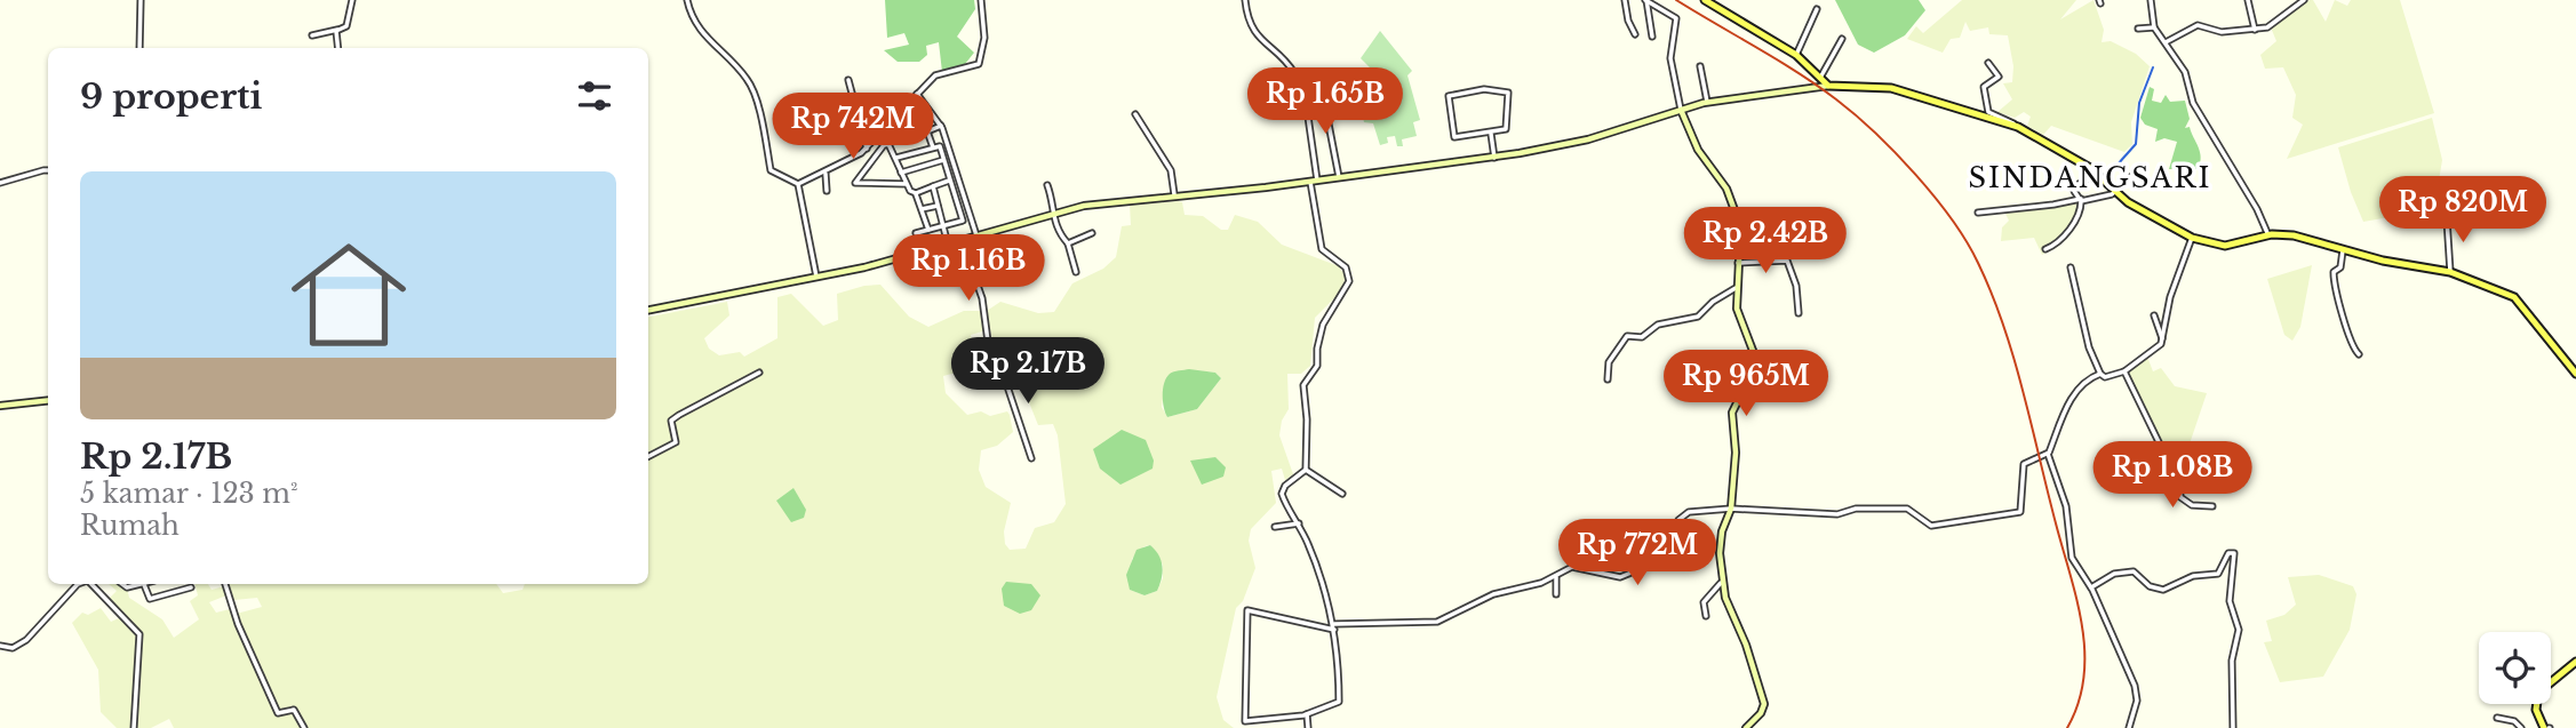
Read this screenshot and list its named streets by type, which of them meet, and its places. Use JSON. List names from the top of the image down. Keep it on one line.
{"districts":["SINDANGSARI"],"page":{"heading":"9 properti","price":["Rp 1.65B","Rp 742M","Rp 820M","Rp 2.42B","Rp 1.16B","Rp 2.17B","Rp 965M","Rp 1.08B","Rp 772M"],"list":[{"name":"Rp 2.17B","note":"5 kamar · 123 m² · Rumah"}]}}
